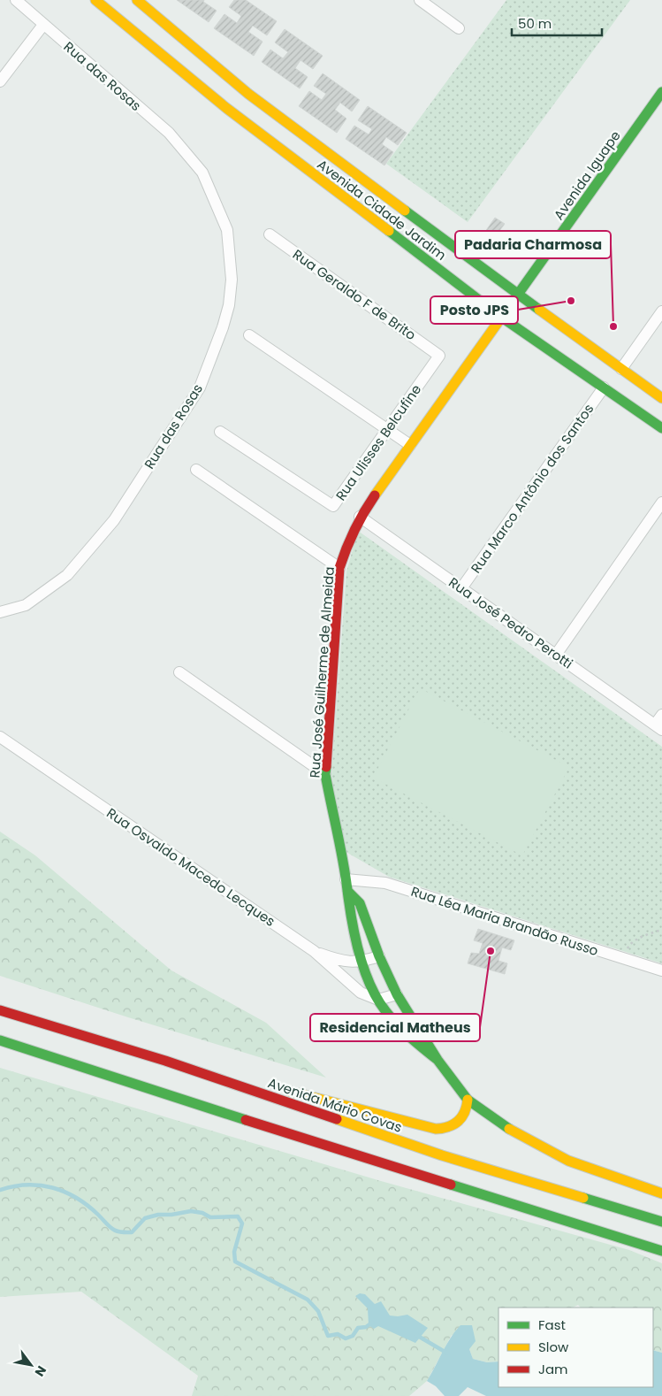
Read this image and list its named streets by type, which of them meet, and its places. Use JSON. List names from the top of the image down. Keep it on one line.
{"streets":{"main road":["Avenida Iguape","Avenida Cidade Jardim","Rua José Guilherme de Almeida","Avenida Mário Covas"],"street":["Rua das Rosas","Rua Geraldo F de Brito","Rua Ulisses Belcufine","Rua Marco Antônio dos Santos","Rua José Pedro Perotti","Rua Osvaldo Macedo Lecques","Rua Léa Maria Brandão Russo"]},"crossings":[["Avenida Iguape","Avenida Cidade Jardim"],["Avenida Iguape","Rua José Guilherme de Almeida"],["Avenida Cidade Jardim","Rua Marco Antônio dos Santos"],["Avenida Cidade Jardim","Rua José Guilherme de Almeida"],["Rua Geraldo F de Brito","Rua Ulisses Belcufine"],["Rua Marco Antônio dos Santos","Rua José Pedro Perotti"],["Rua José Pedro Perotti","Rua José Guilherme de Almeida"],["Rua José Guilherme de Almeida","Rua Osvaldo Macedo Lecques"],["Rua José Guilherme de Almeida","Rua Léa Maria Brandão Russo"]],"places":["Posto JPS","Padaria Charmosa","Residencial Matheus"],"legend":["Fast","Slow","Jam"],"scale_bar":"50 m","north":"bottom right"}
